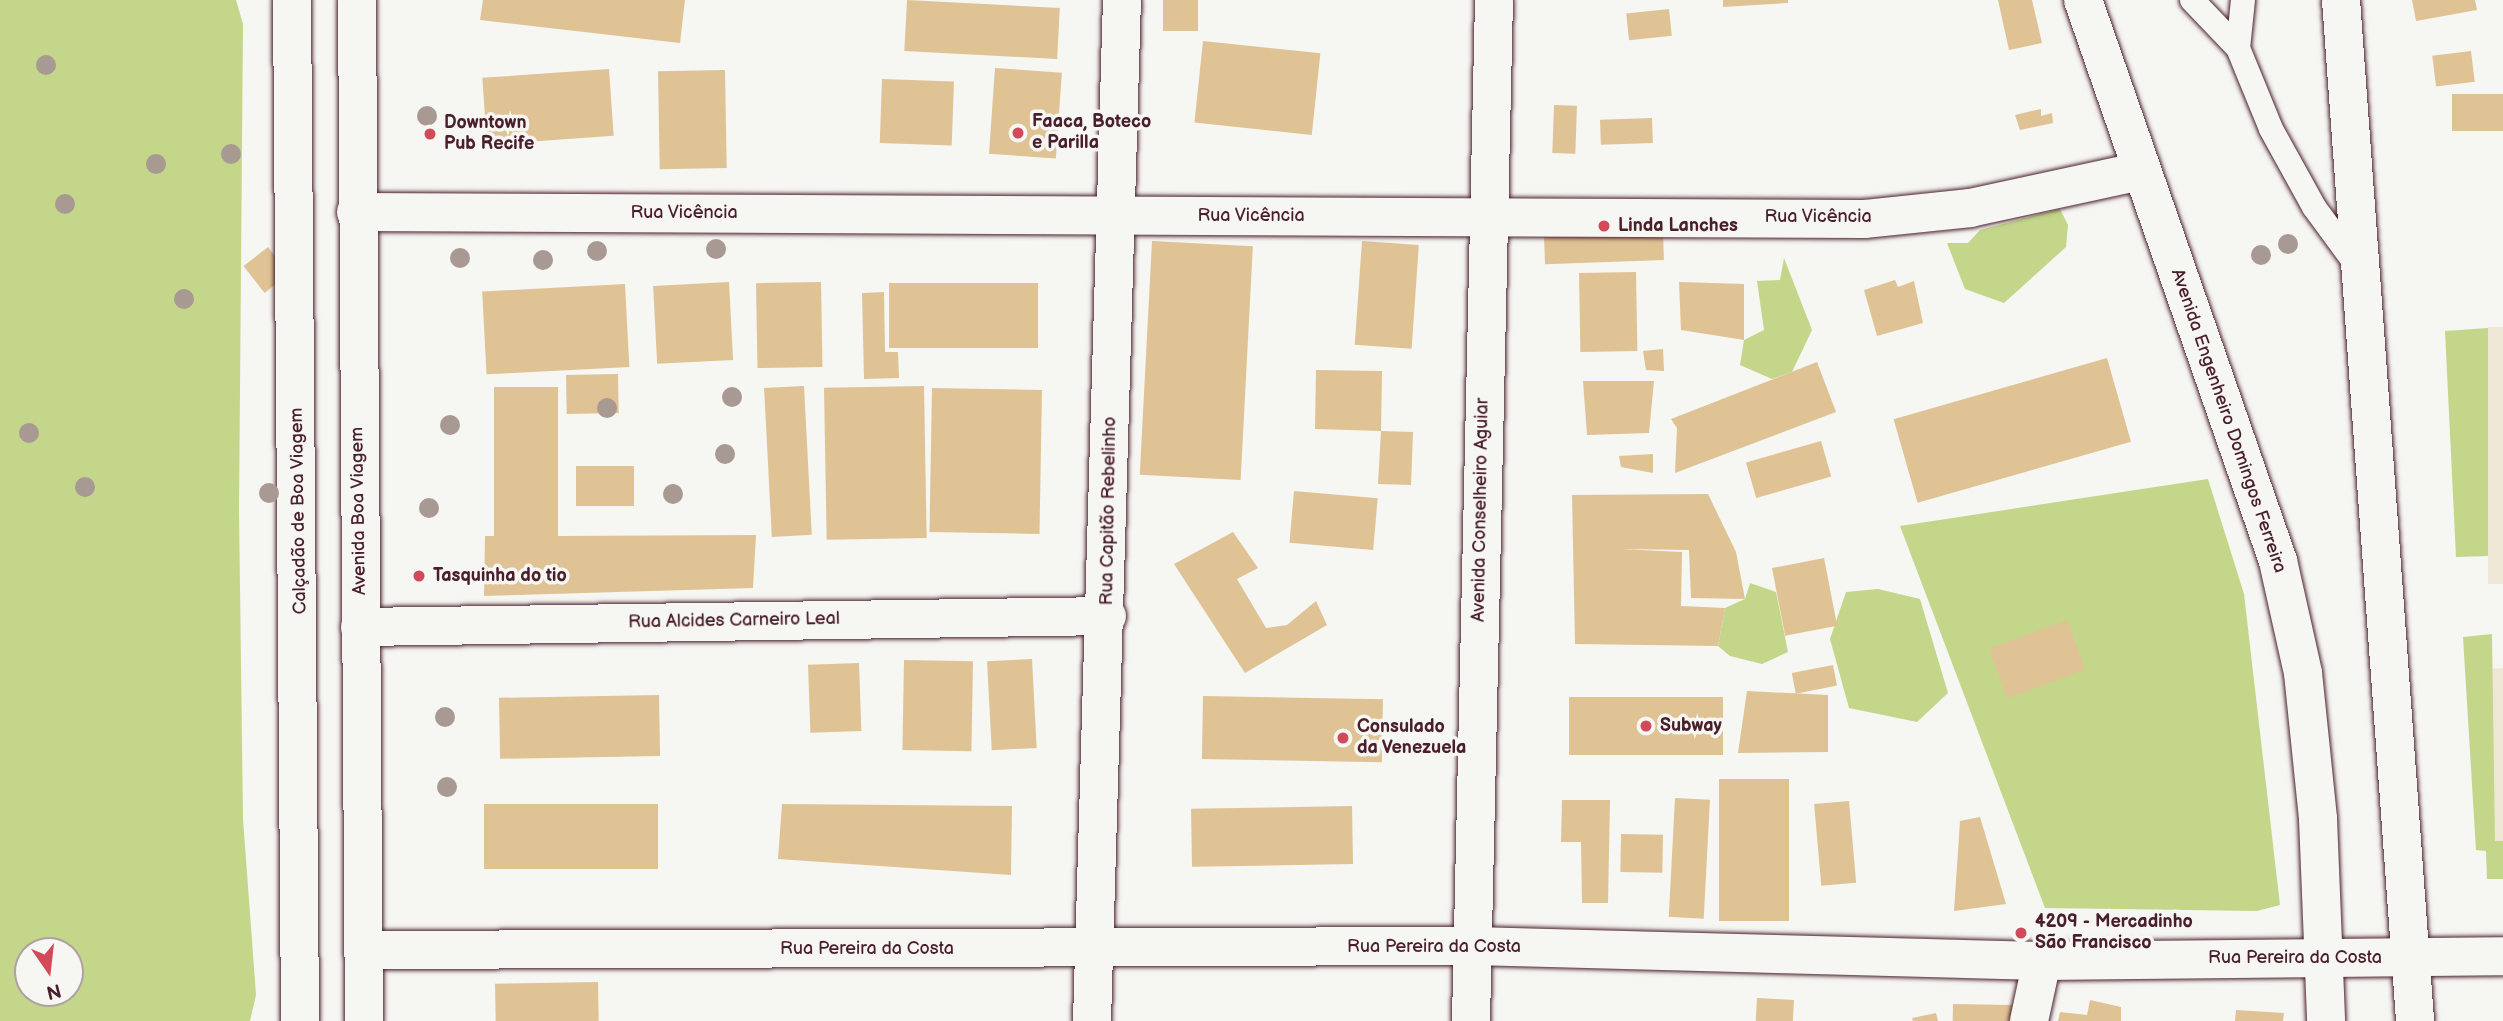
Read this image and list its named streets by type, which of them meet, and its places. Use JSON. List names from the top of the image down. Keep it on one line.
{"streets":{"street":["Rua Vicência","Avenida Engenheiro Domingos Ferreira","Avenida Conselheiro Aguiar","Calçadão de Boa Viagem","Avenida Boa Viagem","Rua Capitão Rebelinho","Rua Alcides Carneiro Leal","Rua Pereira da Costa"]},"crossings":[["Rua Vicência","Avenida Engenheiro Domingos Ferreira"],["Rua Vicência","Avenida Conselheiro Aguiar"],["Rua Vicência","Avenida Boa Viagem"],["Rua Vicência","Rua Capitão Rebelinho"],["Avenida Engenheiro Domingos Ferreira","Rua Pereira da Costa"],["Avenida Conselheiro Aguiar","Rua Pereira da Costa"],["Avenida Boa Viagem","Rua Alcides Carneiro Leal"],["Avenida Boa Viagem","Rua Pereira da Costa"],["Rua Capitão Rebelinho","Rua Alcides Carneiro Leal"],["Rua Capitão Rebelinho","Rua Pereira da Costa"]],"places":["Faaca, Boteco e Parilla","Downtown Pub Recife","Linda Lanches","Tasquinha do tio","Subway","Consulado da Venezuela","4209 - Mercadinho São Francisco"],"north":"bottom"}
